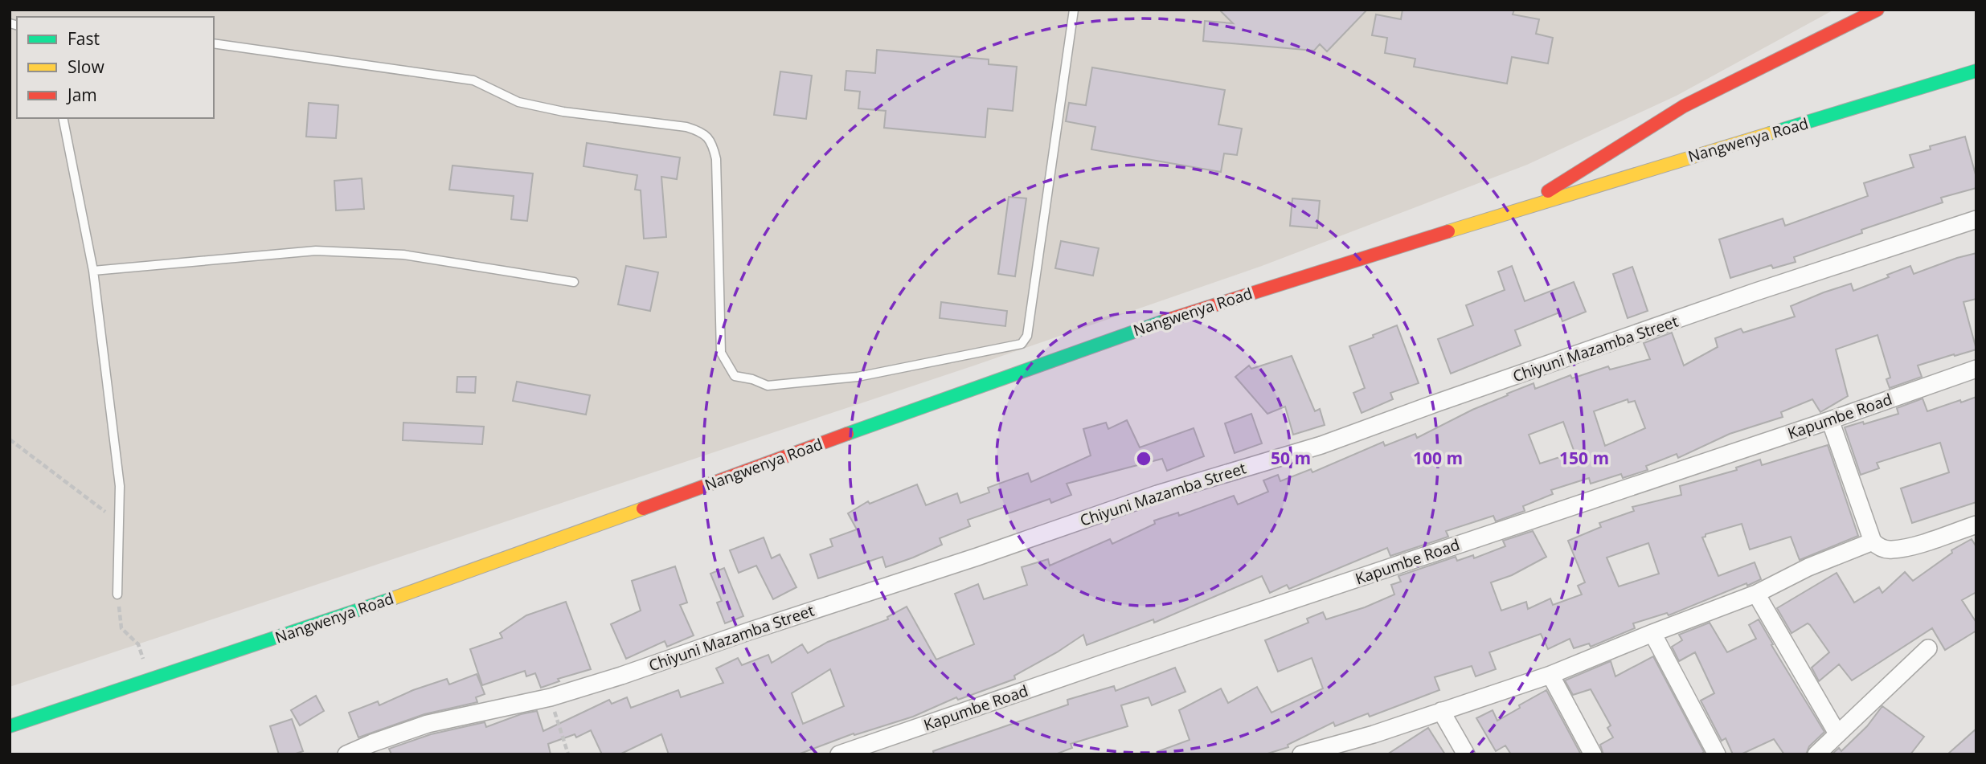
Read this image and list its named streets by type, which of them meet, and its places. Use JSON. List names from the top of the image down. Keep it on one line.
{"streets":{"main road":["Nangwenya Road"],"street":["Chiyuni Mazamba Street","Kapumbe Road"]},"legend":["Fast","Slow","Jam"],"rings":["50 m","100 m","150 m"]}
